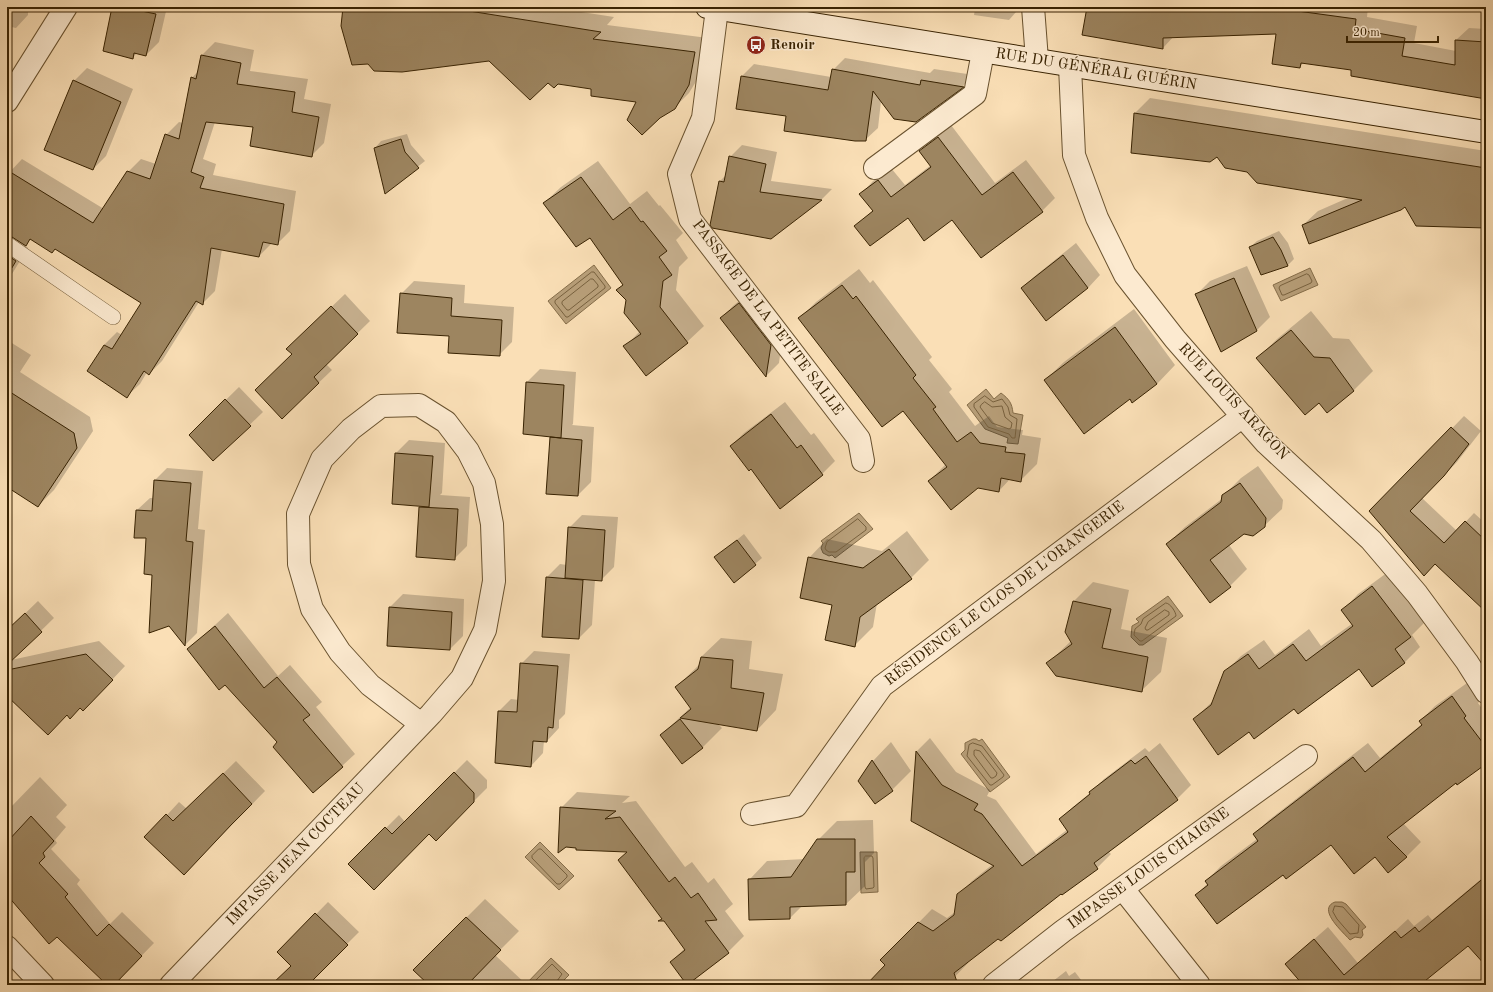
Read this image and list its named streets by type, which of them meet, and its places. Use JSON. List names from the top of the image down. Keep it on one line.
{"streets":{"street":["RUE DU GÉNÉRAL GUÉRIN","PASSAGE DE LA PETITE SALLE","RUE LOUIS ARAGON","RÉSIDENCE LE CLOS DE L'ORANGERIE","IMPASSE JEAN COCTEAU","IMPASSE LOUIS CHAIGNE"]},"crossings":[["RUE DU GÉNÉRAL GUÉRIN","PASSAGE DE LA PETITE SALLE"],["RUE DU GÉNÉRAL GUÉRIN","RUE LOUIS ARAGON"],["RUE LOUIS ARAGON","RÉSIDENCE LE CLOS DE L'ORANGERIE"]],"places":{"bus stop":["Renoir"]},"scale_bar":"20 m"}
